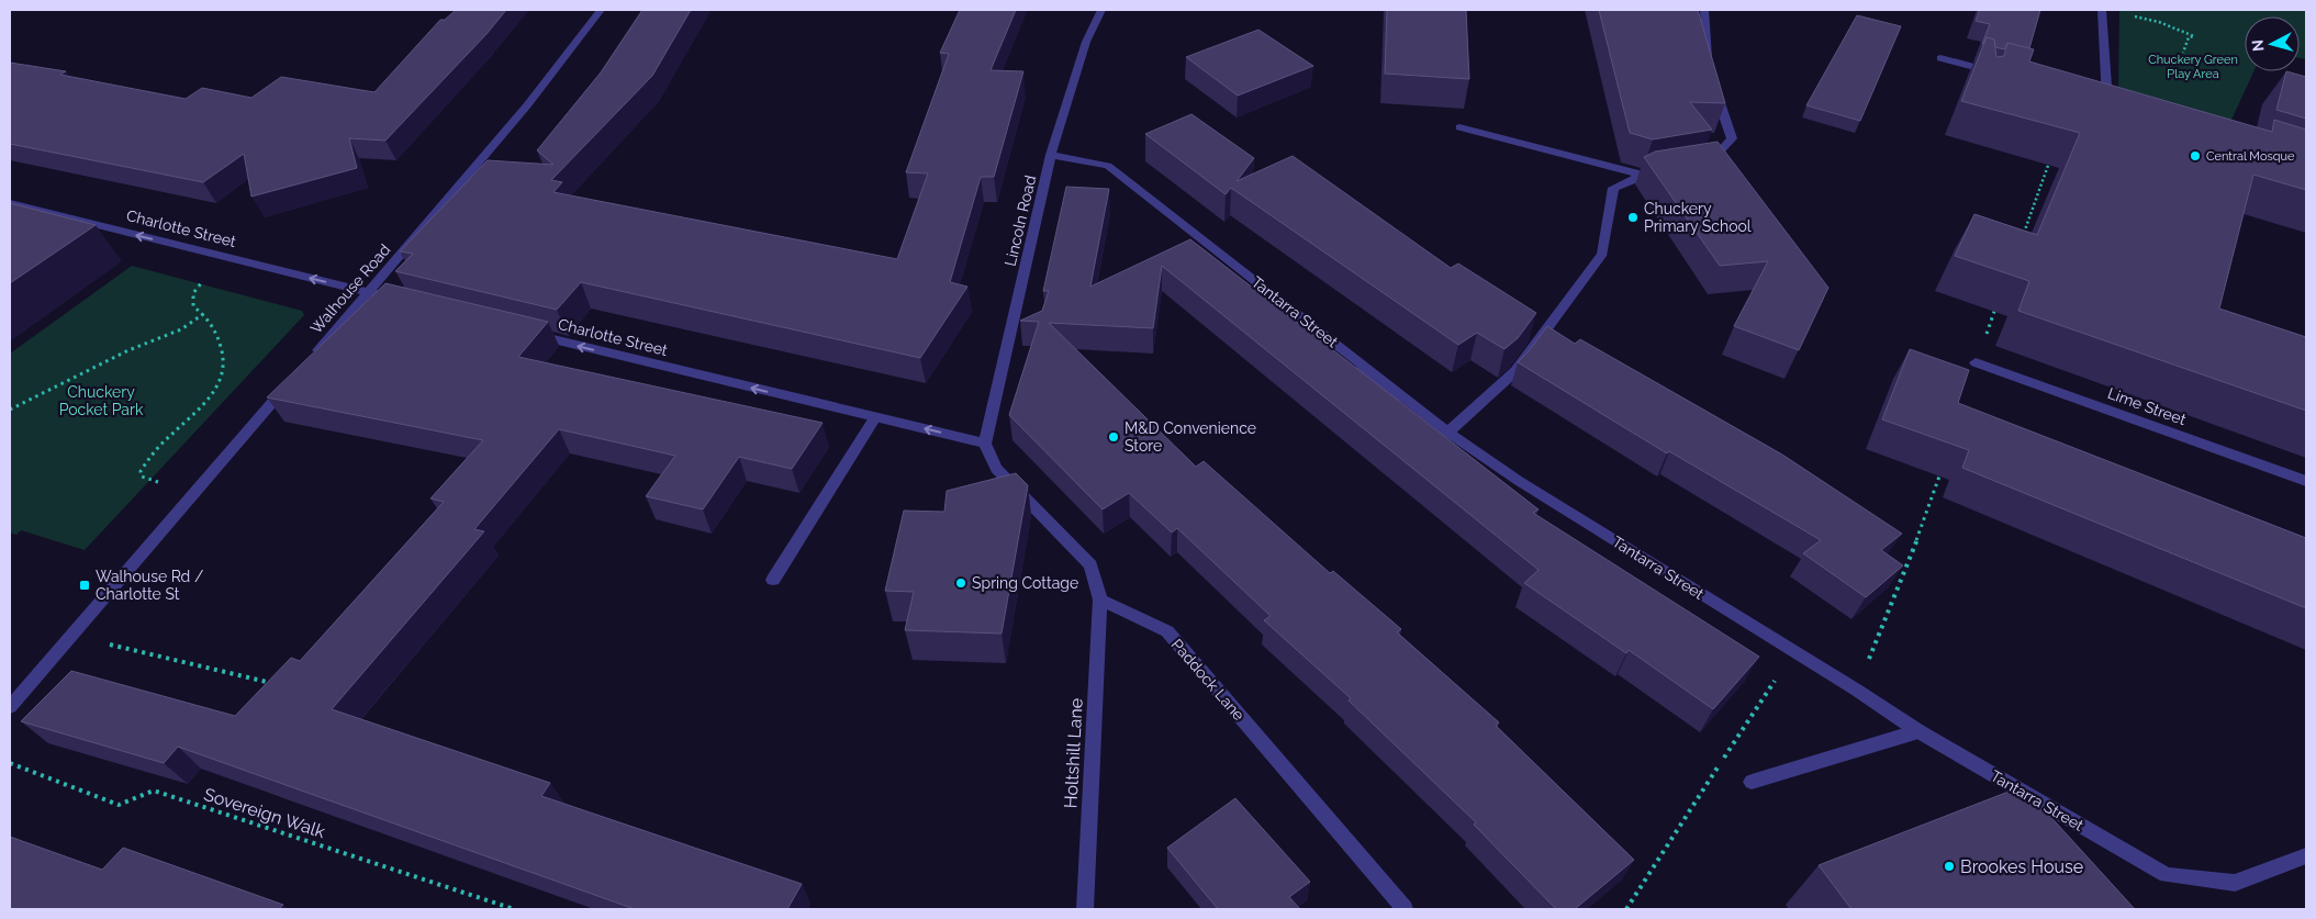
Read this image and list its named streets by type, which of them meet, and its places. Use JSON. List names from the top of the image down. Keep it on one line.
{"streets":{"street":["Lincoln Road","Charlotte Street","Walhouse Road","Tantarra Street","Lime Street","Paddock Lane","Holtshill Lane"],"path":["Sovereign Walk"]},"crossings":[["Lincoln Road","Charlotte Street"],["Lincoln Road","Tantarra Street"],["Charlotte Street","Walhouse Road"],["Paddock Lane","Holtshill Lane"]],"one_way":["Charlotte Street"],"parks":["Chuckery Green Play Area","Chuckery Pocket Park"],"places":{"other":["Central Mosque","Chuckery Primary School","M&D Convenience Store","Spring Cottage","Brookes House"],"transit":["Walhouse Rd / Charlotte St"]},"north":"left"}
